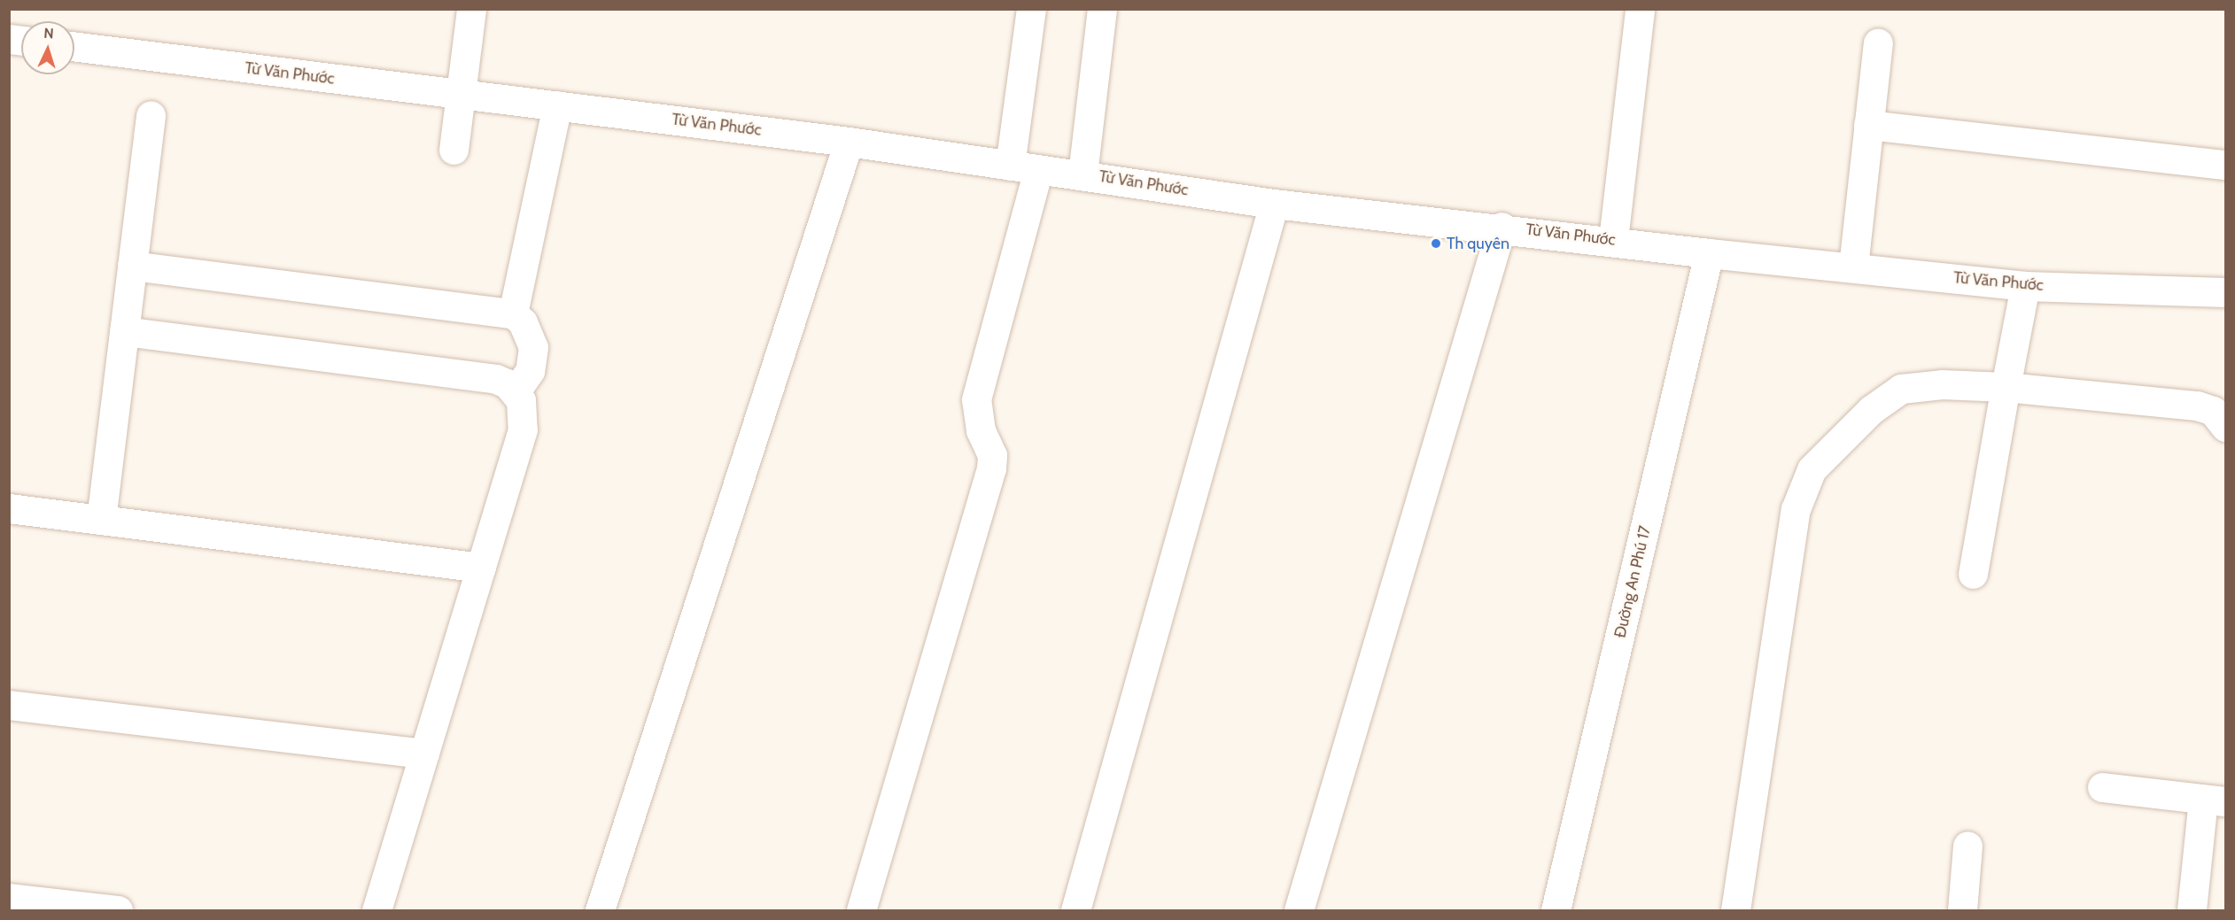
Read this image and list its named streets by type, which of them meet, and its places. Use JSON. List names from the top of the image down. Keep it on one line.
{"streets":{"street":["Từ Văn Phước","Đường An Phú 17"]},"crossings":[["Từ Văn Phước","Đường An Phú 17"]],"places":["Th quyên"],"north":"top"}
